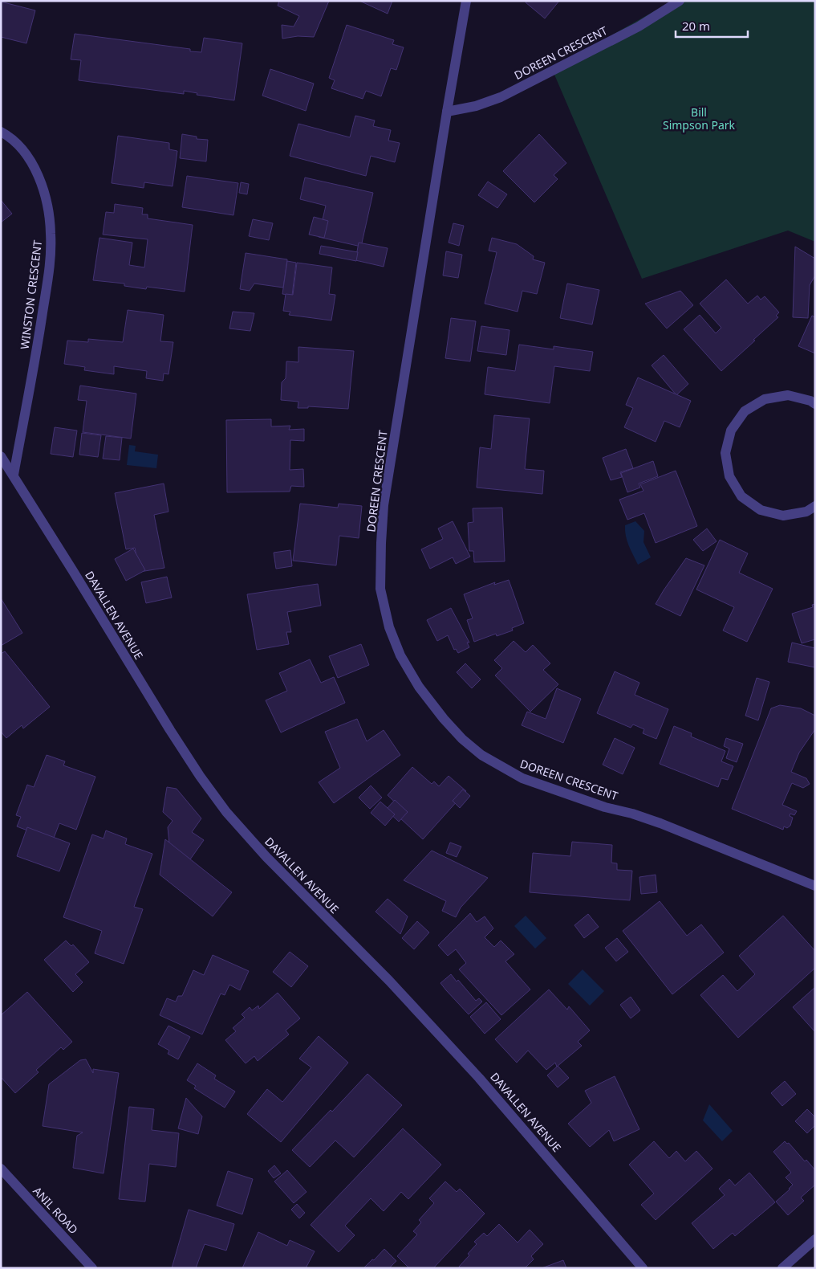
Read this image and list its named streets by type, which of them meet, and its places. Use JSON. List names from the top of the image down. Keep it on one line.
{"streets":{"street":["DOREEN CRESCENT","WINSTON CRESCENT","DAVALLEN AVENUE","ANIL ROAD"]},"crossings":[["WINSTON CRESCENT","DAVALLEN AVENUE"]],"parks":["Bill Simpson Park"],"scale_bar":"20 m"}
